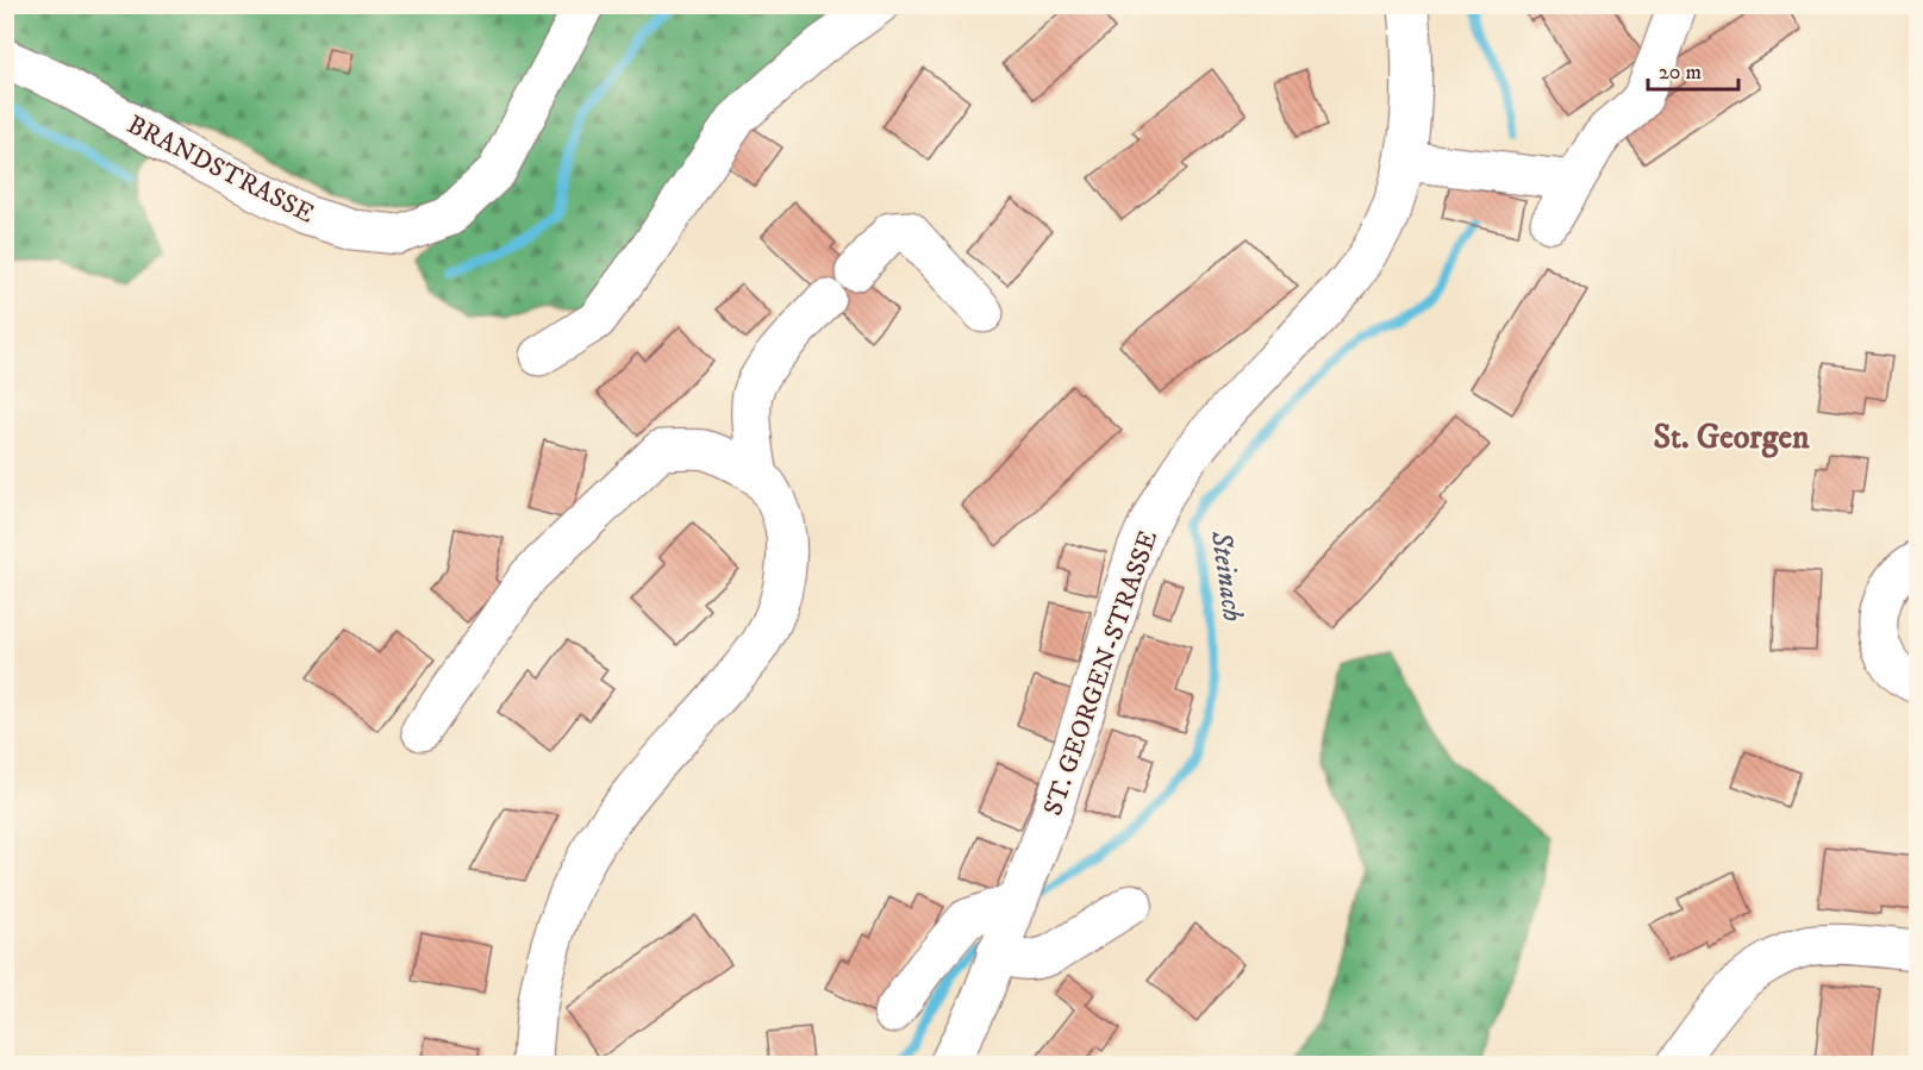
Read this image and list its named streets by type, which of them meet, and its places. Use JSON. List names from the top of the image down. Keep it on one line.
{"streets":{"street":["BRANDSTRASSE","ST. GEORGEN-STRASSE"]},"districts":["St. Georgen"],"water":["Steinach"],"scale_bar":"20 m"}
